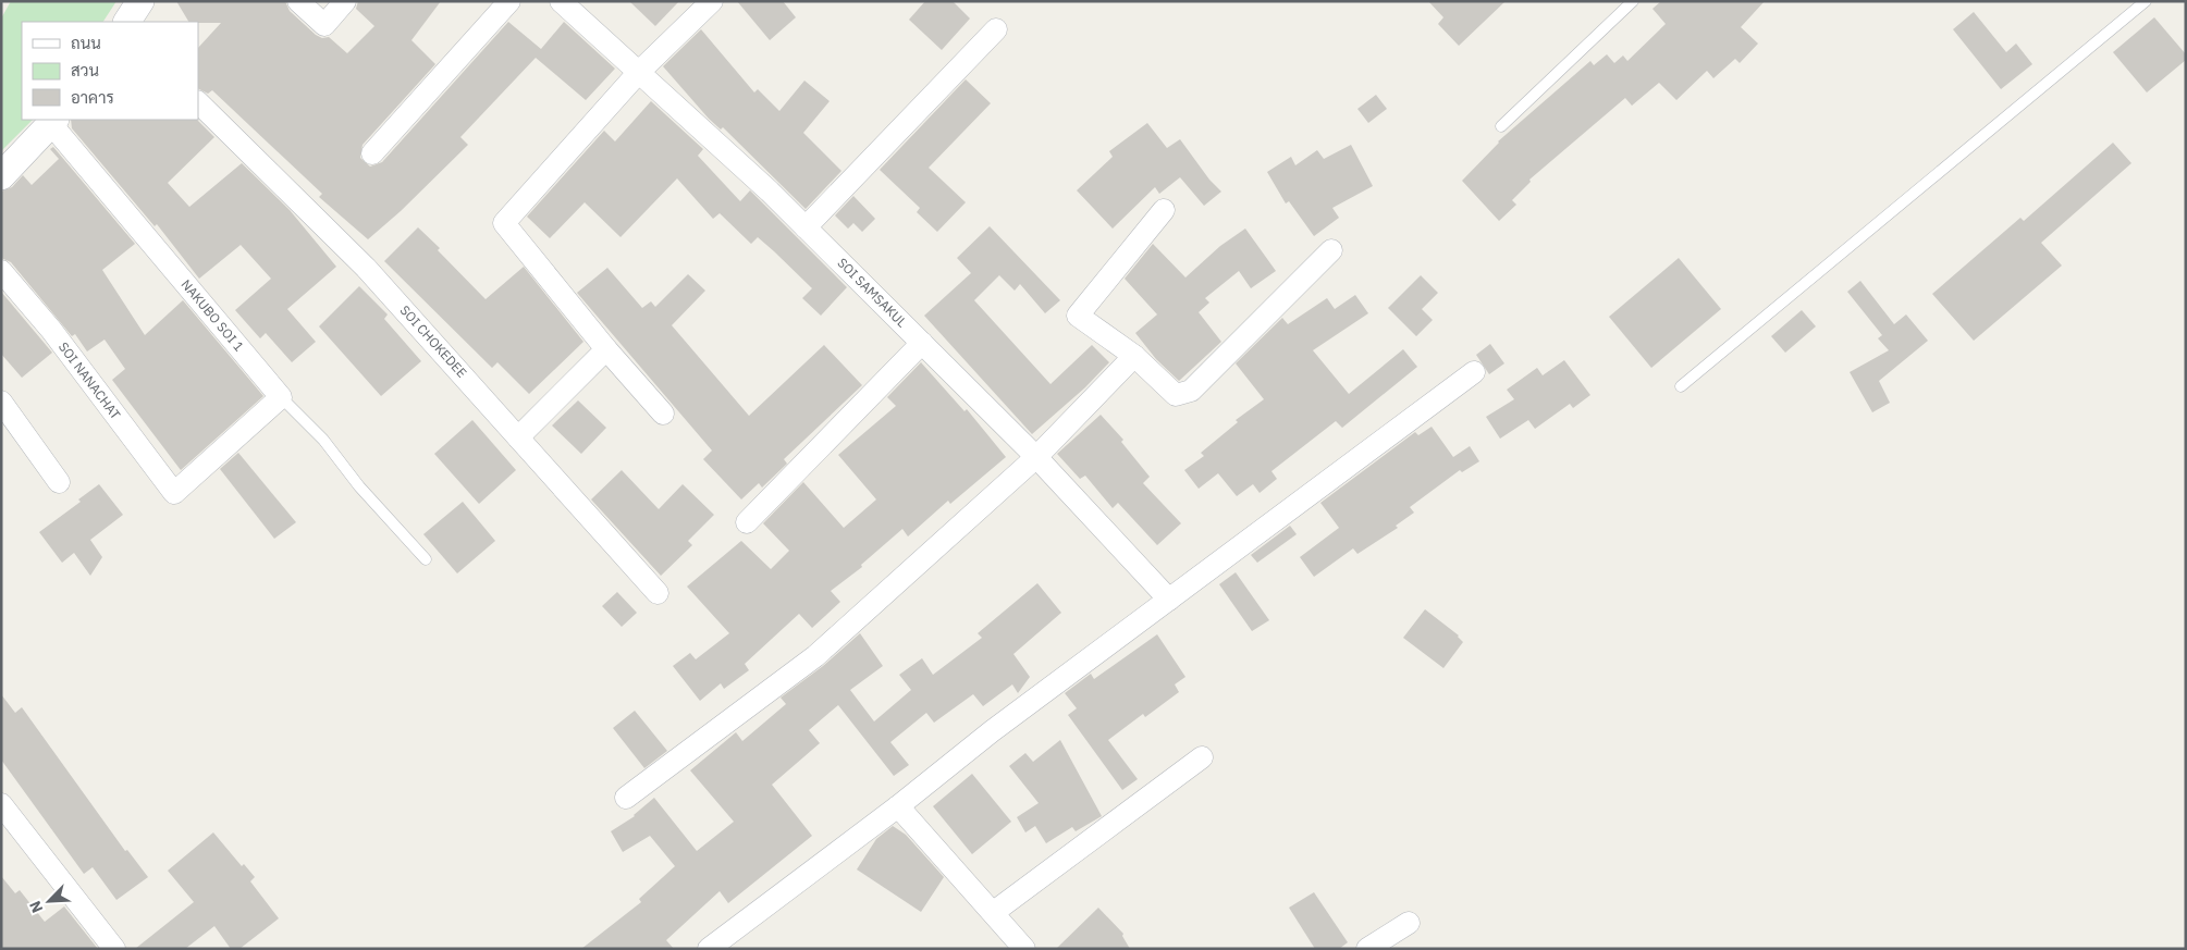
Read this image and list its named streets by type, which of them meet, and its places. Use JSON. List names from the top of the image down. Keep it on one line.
{"streets":{"street":["SOI SAMSAKUL","NAKUBO SOI 1","SOI CHOKEDEE","SOI NANACHAT"]},"crossings":[["NAKUBO SOI 1","SOI NANACHAT"]],"legend":["ถนน","สวน","อาคาร"],"north":"bottom left"}
